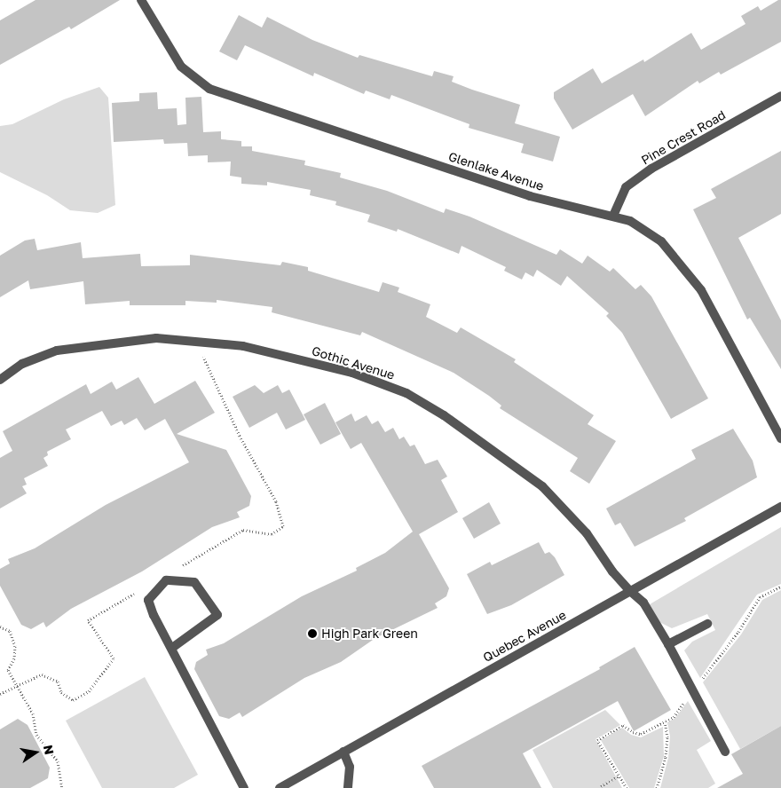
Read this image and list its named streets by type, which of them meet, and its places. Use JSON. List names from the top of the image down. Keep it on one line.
{"streets":{"street":["Pine Crest Road","Glenlake Avenue","Gothic Avenue","Quebec Avenue"]},"crossings":[["Pine Crest Road","Glenlake Avenue"],["Gothic Avenue","Quebec Avenue"]],"places":["High Park Green"],"north":"right"}
